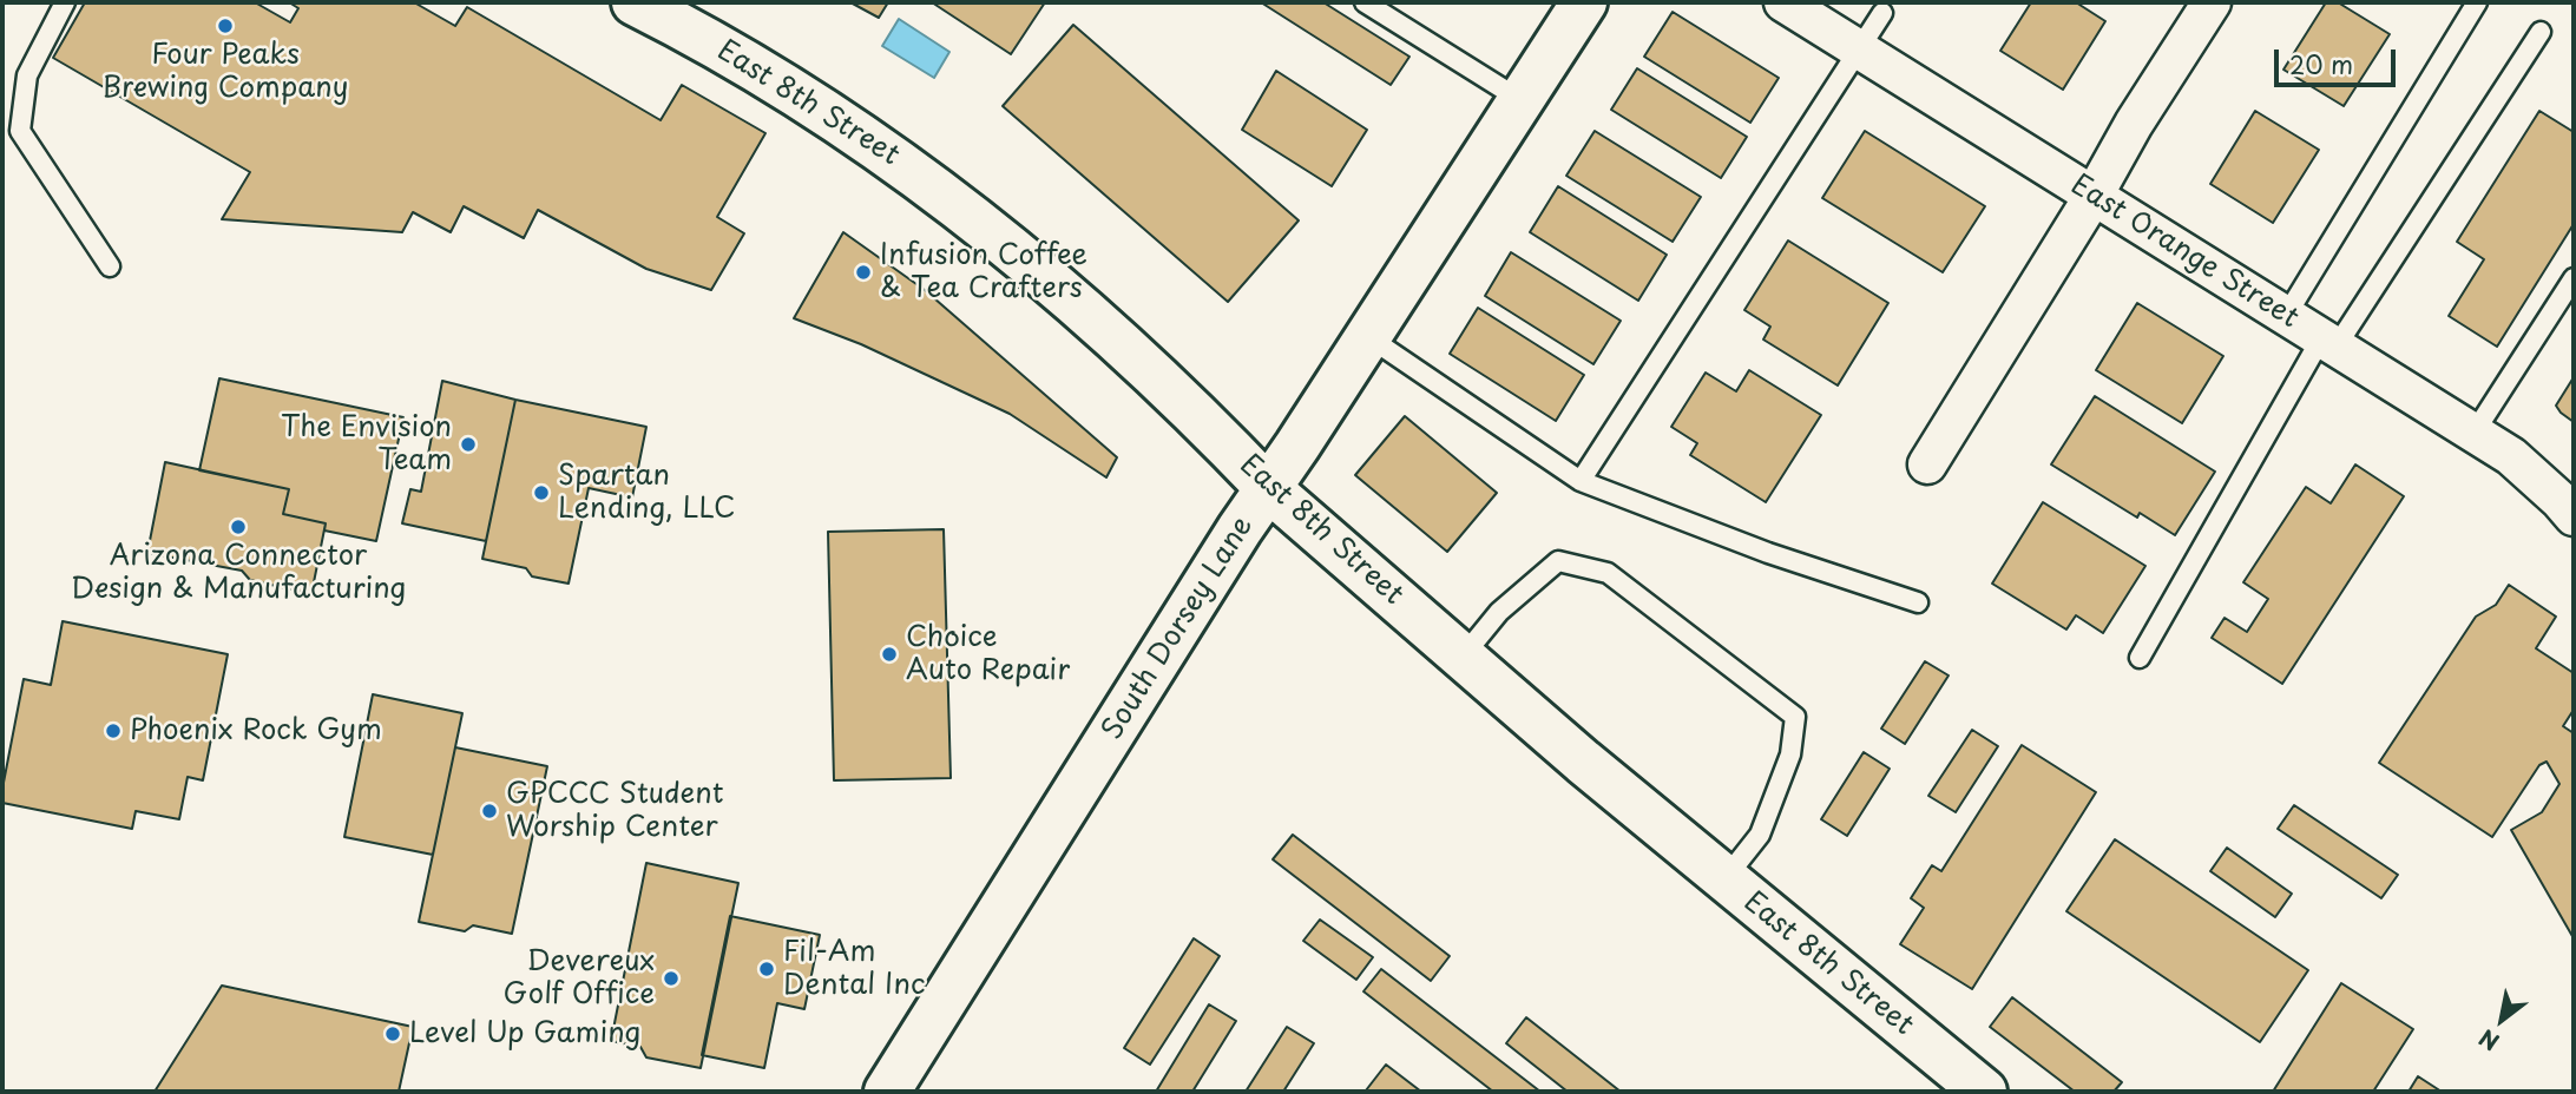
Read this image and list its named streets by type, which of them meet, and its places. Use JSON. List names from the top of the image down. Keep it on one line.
{"streets":{"street":["East 8th Street","East Orange Street","South Dorsey Lane"]},"crossings":[["East 8th Street","South Dorsey Lane"]],"places":["Four Peaks Brewing Company","Infusion Coffee & Tea Crafters","The Envision Team","Spartan Lending, LLC","Arizona Connector Design & Manufacturing","Choice Auto Repair","Phoenix Rock Gym","GPCCC Student Worship Center","Fil-Am Dental Inc","Devereux Golf Office","Level Up Gaming"],"scale_bar":"20 m","north":"bottom left"}
